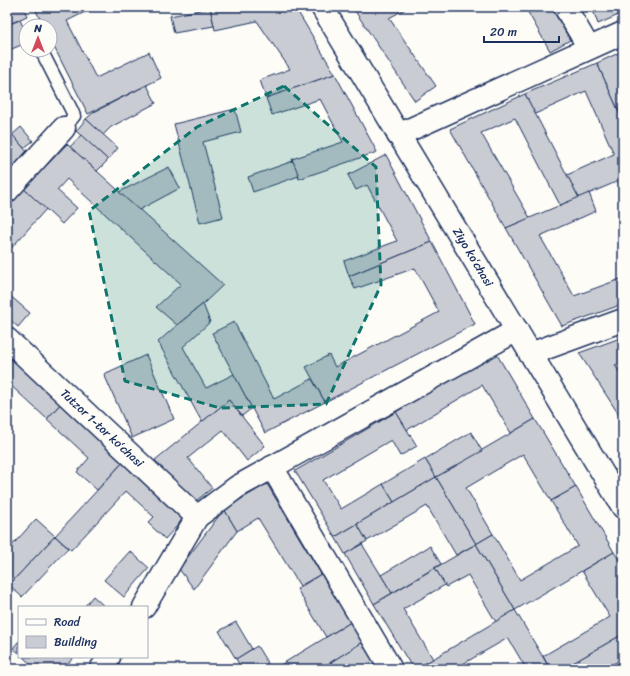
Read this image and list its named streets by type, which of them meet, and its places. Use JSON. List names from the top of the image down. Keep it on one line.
{"streets":{"street":["Ziyo koʻchasi","Tutzor 1-tor koʻchasi"]},"legend":["Road","Building"],"scale_bar":"20 m","north":"top"}
